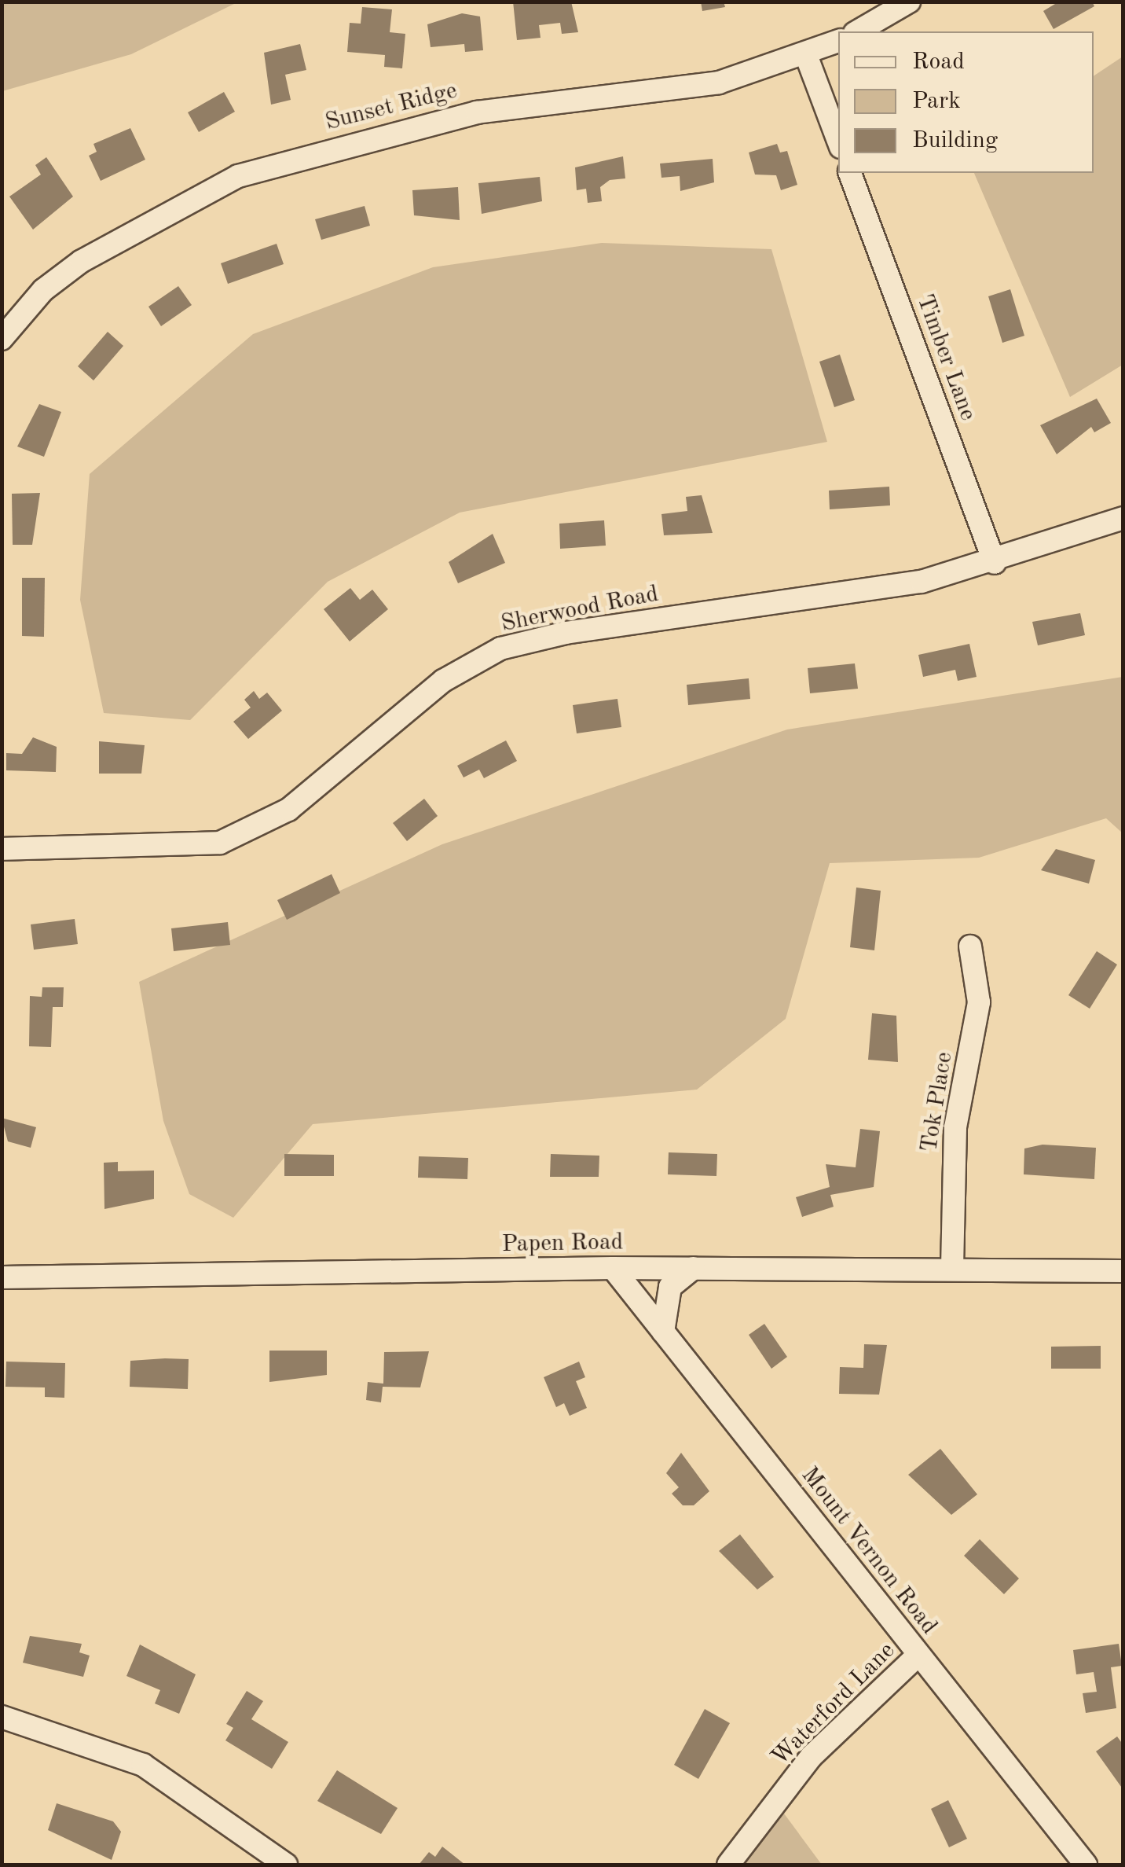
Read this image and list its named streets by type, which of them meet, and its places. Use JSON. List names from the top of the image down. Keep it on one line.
{"streets":{"street":["Sunset Ridge","Timber Lane","Sherwood Road","Tok Place","Papen Road","Mount Vernon Road","Waterford Lane"]},"crossings":[["Timber Lane","Sherwood Road"],["Tok Place","Papen Road"],["Papen Road","Mount Vernon Road"],["Mount Vernon Road","Waterford Lane"]],"legend":["Road","Park","Building"]}
